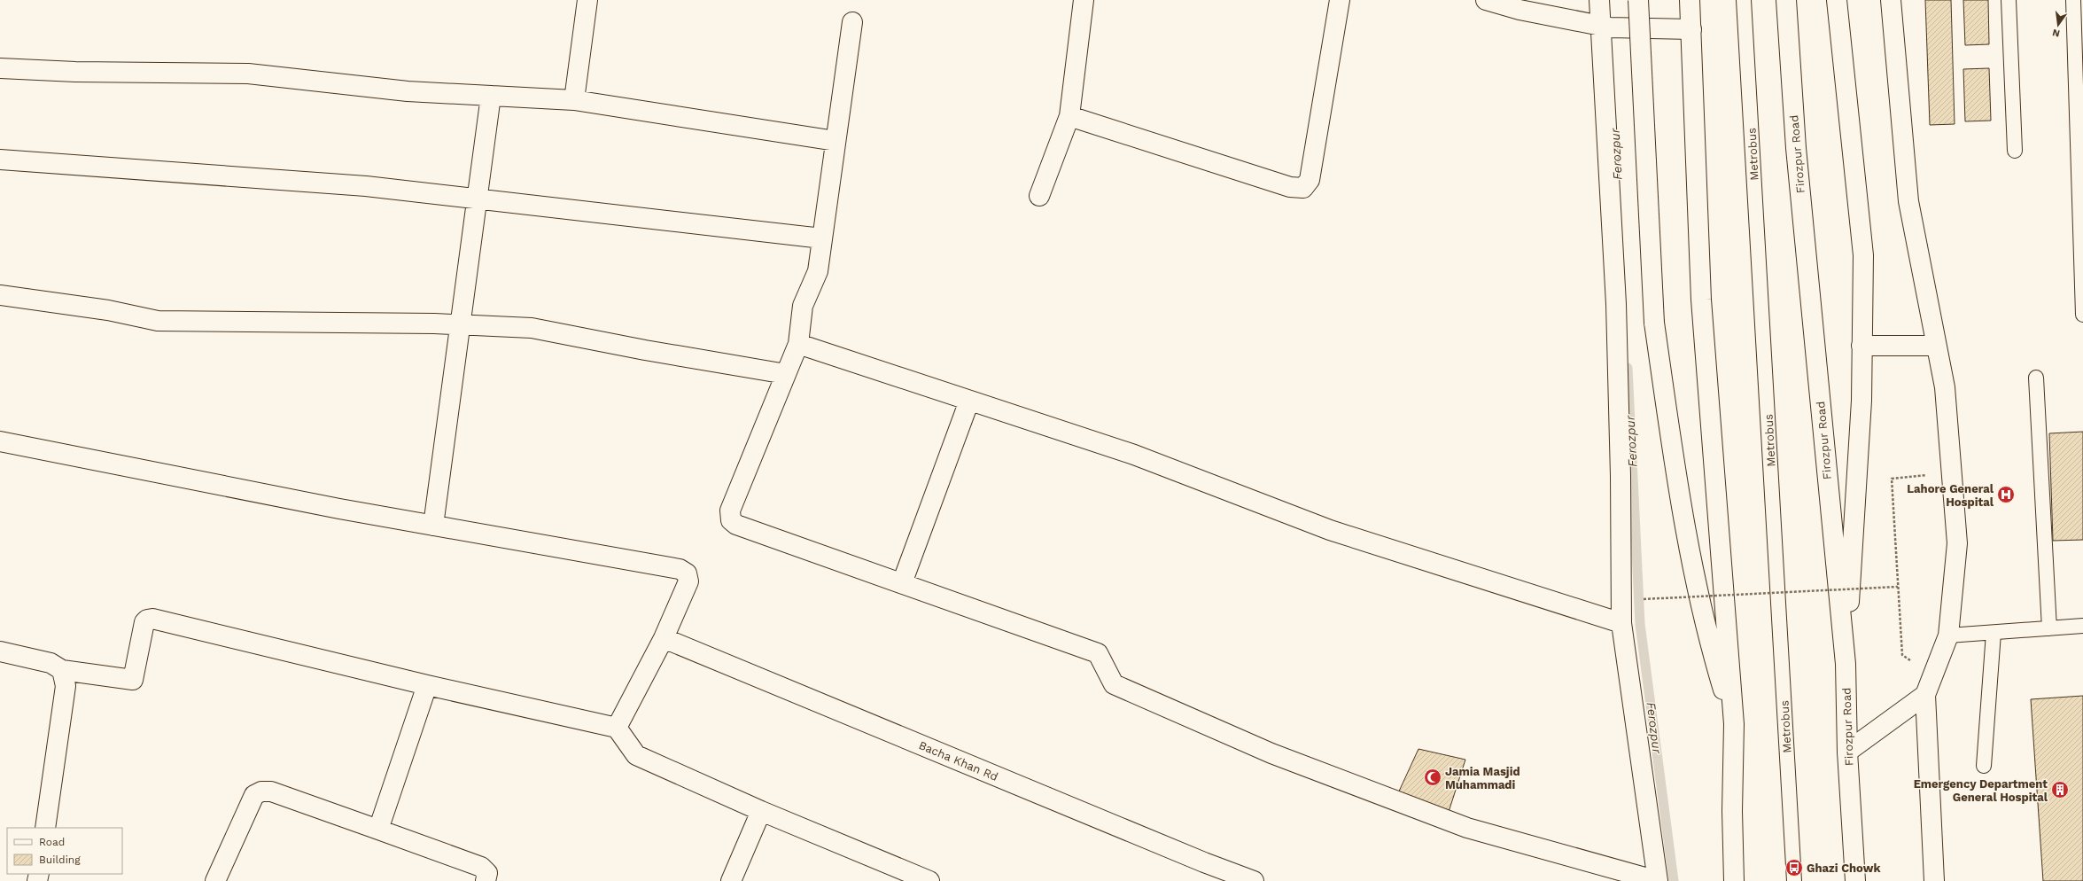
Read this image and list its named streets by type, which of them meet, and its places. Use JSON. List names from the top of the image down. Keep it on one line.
{"streets":{"street":["Firozpur Road","Bacha Khan Rd"],"lane":["Metrobus"]},"water":["Ferozpur"],"places":{"hospital":["Lahore General Hospital"],"mosque":["Jamia Masjid Muhammadi"],"building":["Emergency Department General Hospital"],"bus stop":["Ghazi Chowk"]},"legend":["Road","Building"],"north":"bottom"}
